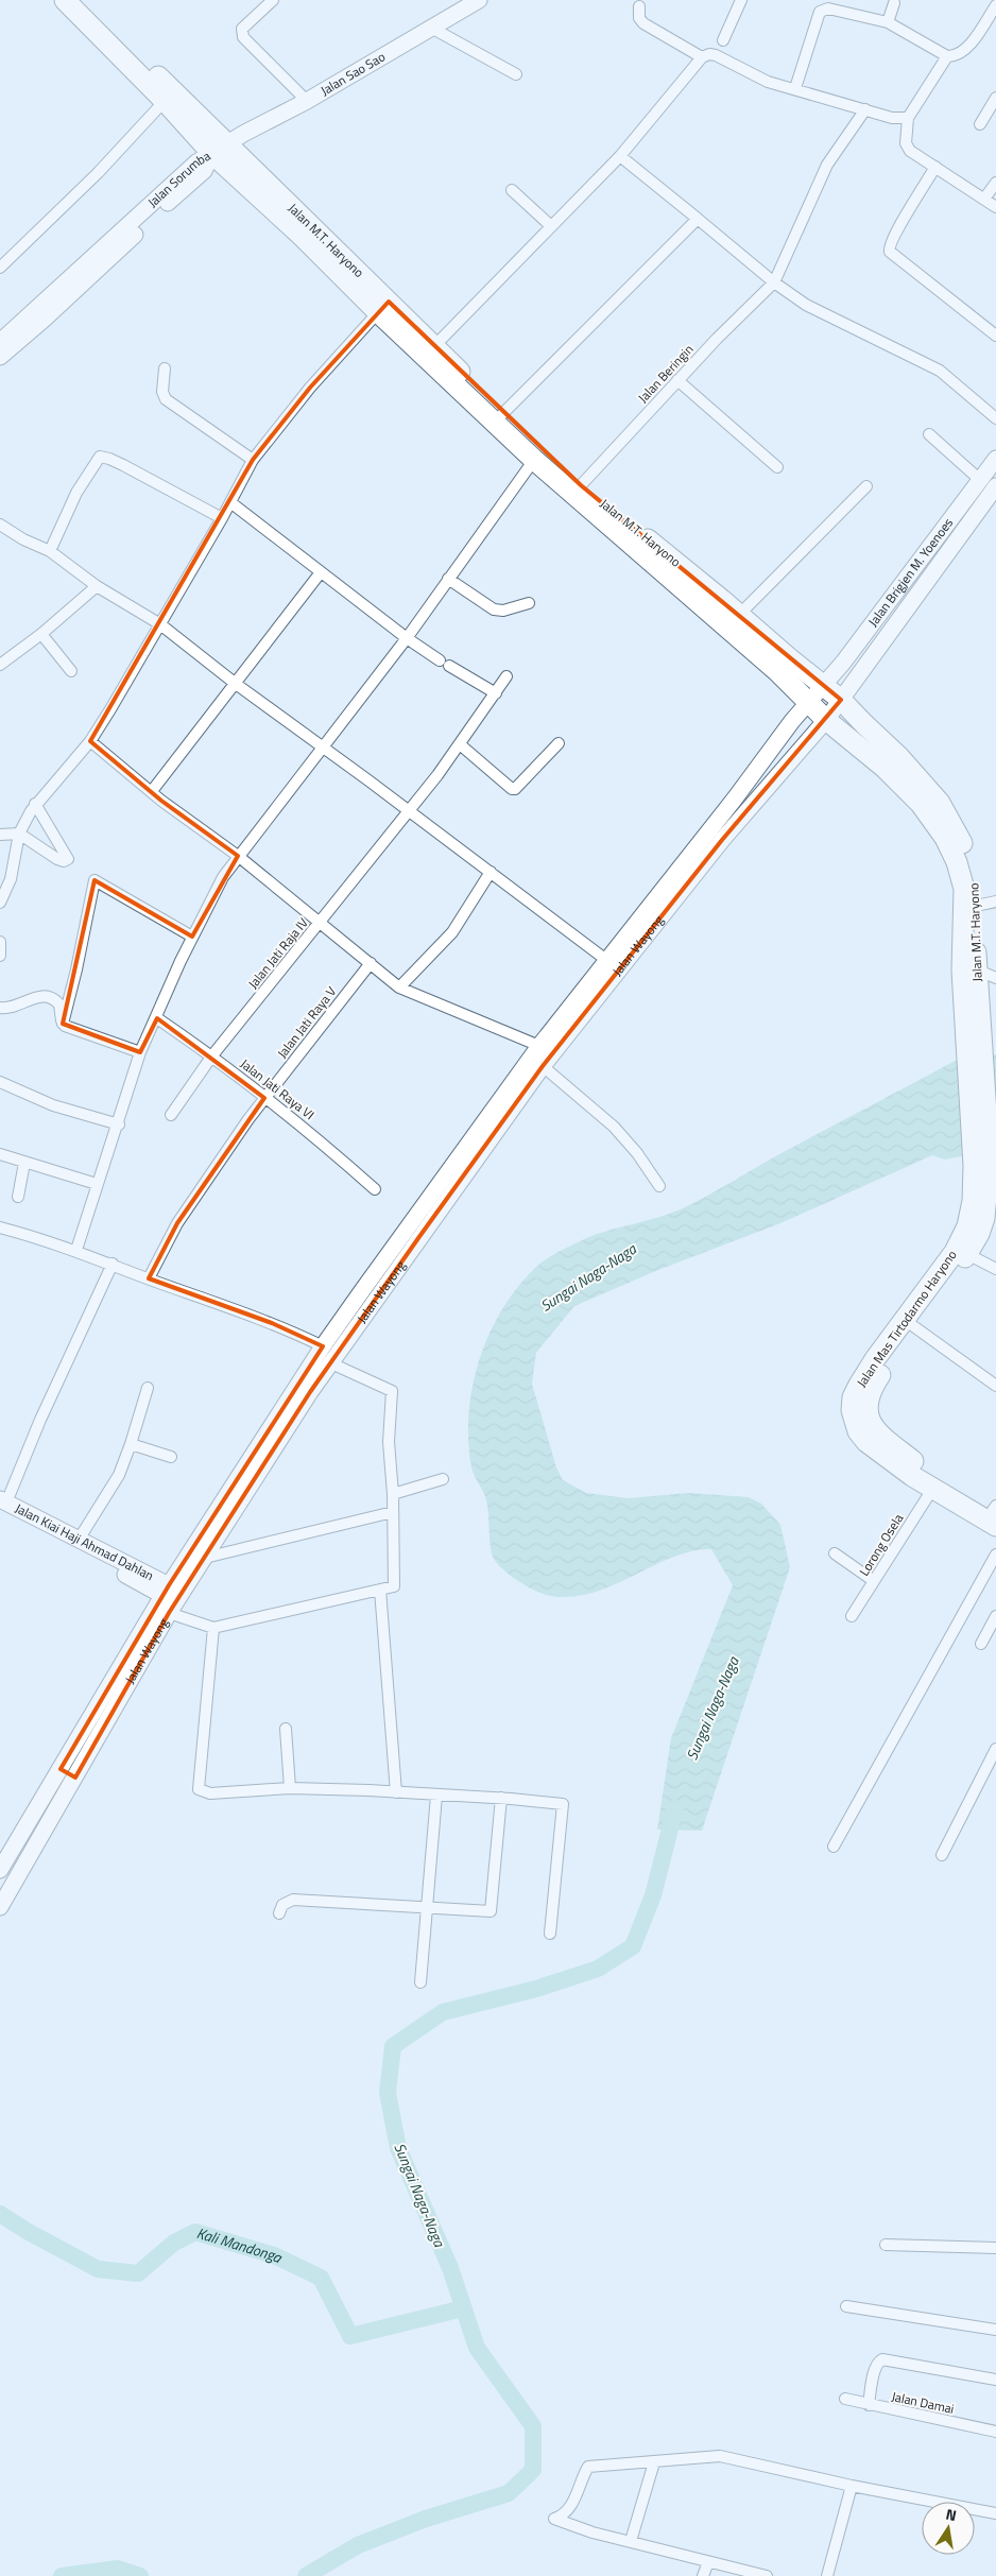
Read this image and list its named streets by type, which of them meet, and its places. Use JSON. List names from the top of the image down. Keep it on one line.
{"streets":{"highway":["Jalan M.T. Haryono","Jalan Mas Tirtodarmo Haryono"],"main road":["Jalan Sao Sao","Jalan Sorumba","Jalan Brigjen M. Yoenoes","Jalan Wayong","Jalan Kiai Haji Ahmad Dahlan"],"street":["Jalan Beringin","Jalan Jati Raja IV","Jalan Jati Raya V","Jalan Jati Raya VI","Lorong Osela","Jalan Damai"]},"crossings":[["Jalan Sao Sao","Jalan Sorumba"],["Jalan Sao Sao","Jalan M.T. Haryono"],["Jalan Sorumba","Jalan M.T. Haryono"],["Jalan M.T. Haryono","Jalan Beringin"],["Jalan M.T. Haryono","Jalan Brigjen M. Yoenoes"],["Jalan M.T. Haryono","Jalan Wayong"],["Jalan M.T. Haryono","Jalan Mas Tirtodarmo Haryono"],["Jalan Brigjen M. Yoenoes","Jalan Wayong"],["Jalan Wayong","Jalan Kiai Haji Ahmad Dahlan"],["Jalan Jati Raja IV","Jalan Jati Raya VI"],["Jalan Jati Raya V","Jalan Jati Raya VI"],["Jalan Mas Tirtodarmo Haryono","Lorong Osela"]],"water":["Sungai Naga-Naga","Kali Mandonga"],"north":"top"}
